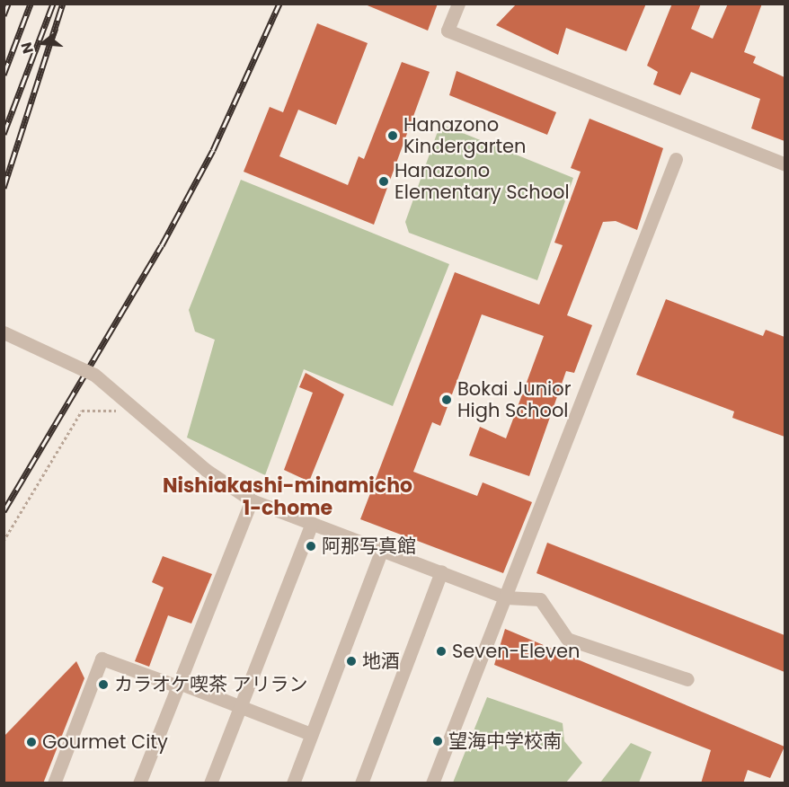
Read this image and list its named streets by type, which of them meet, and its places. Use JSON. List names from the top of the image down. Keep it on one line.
{"districts":["Nishiakashi-minamicho 1-chome"],"places":["Hanazono Kindergarten","Hanazono Elementary School","Bokai Junior High School","阿那写真館","Seven-Eleven","地酒","カラオケ喫茶 アリラン","望海中学校南","Gourmet City"],"north":"left"}
